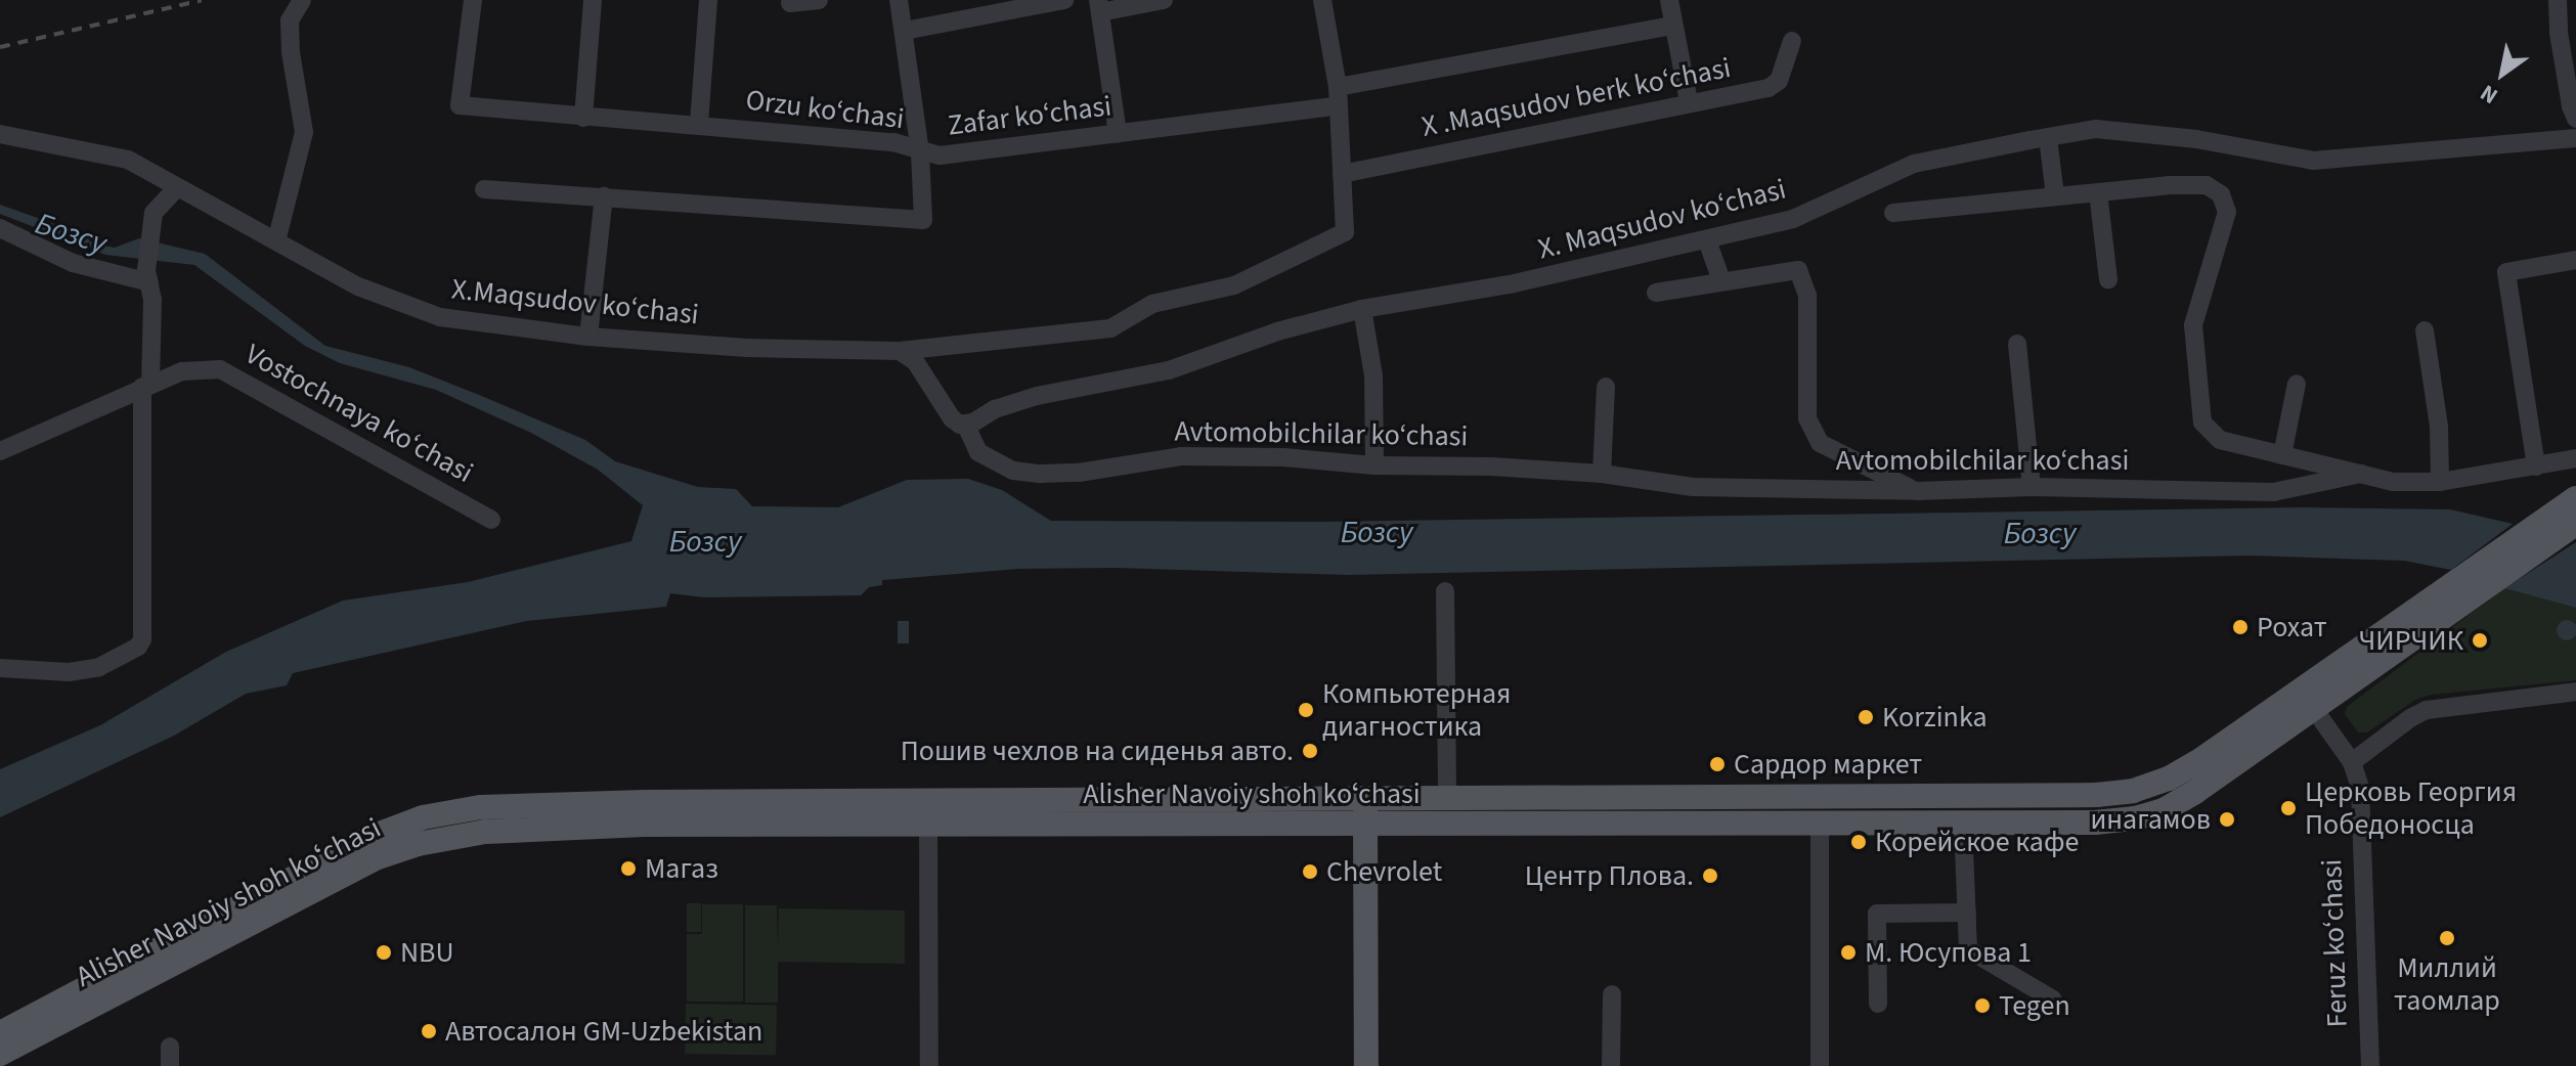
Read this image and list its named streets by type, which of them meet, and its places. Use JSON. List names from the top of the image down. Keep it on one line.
{"streets":{"main road":["Alisher Navoiy shoh koʻchasi"],"street":["X .Maqsudov berk ko‘chasi","Orzu ko‘chasi","Zafar ko‘chasi","X. Maqsudov ko‘chasi","X.Maqsudov ko‘chasi","Vostochnaya ko‘chasi","Avtomobilchilar ko‘chasi","Feruz ko‘chasi"]},"crossings":[["X .Maqsudov berk ko‘chasi","X.Maqsudov ko‘chasi"],["Orzu ko‘chasi","Zafar ko‘chasi"],["X. Maqsudov ko‘chasi","Avtomobilchilar ko‘chasi"],["Alisher Navoiy shoh koʻchasi","Feruz ko‘chasi"]],"water":["Бозсу"],"places":["Рохат","ЧИРЧИК","Компьютерная диагностика","Korzinka","Пошив чехлов на сиденья авто.","Сардор маркет","Церковь Георгия Победоносца","инагамов","Корейское кафе","Магаз","Chevrolet","Центр Плова.","Миллий таомлар","NBU","М. Юсупова 1","Tegen","Автосалон GM-Uzbekistan"],"north":"bottom left"}
